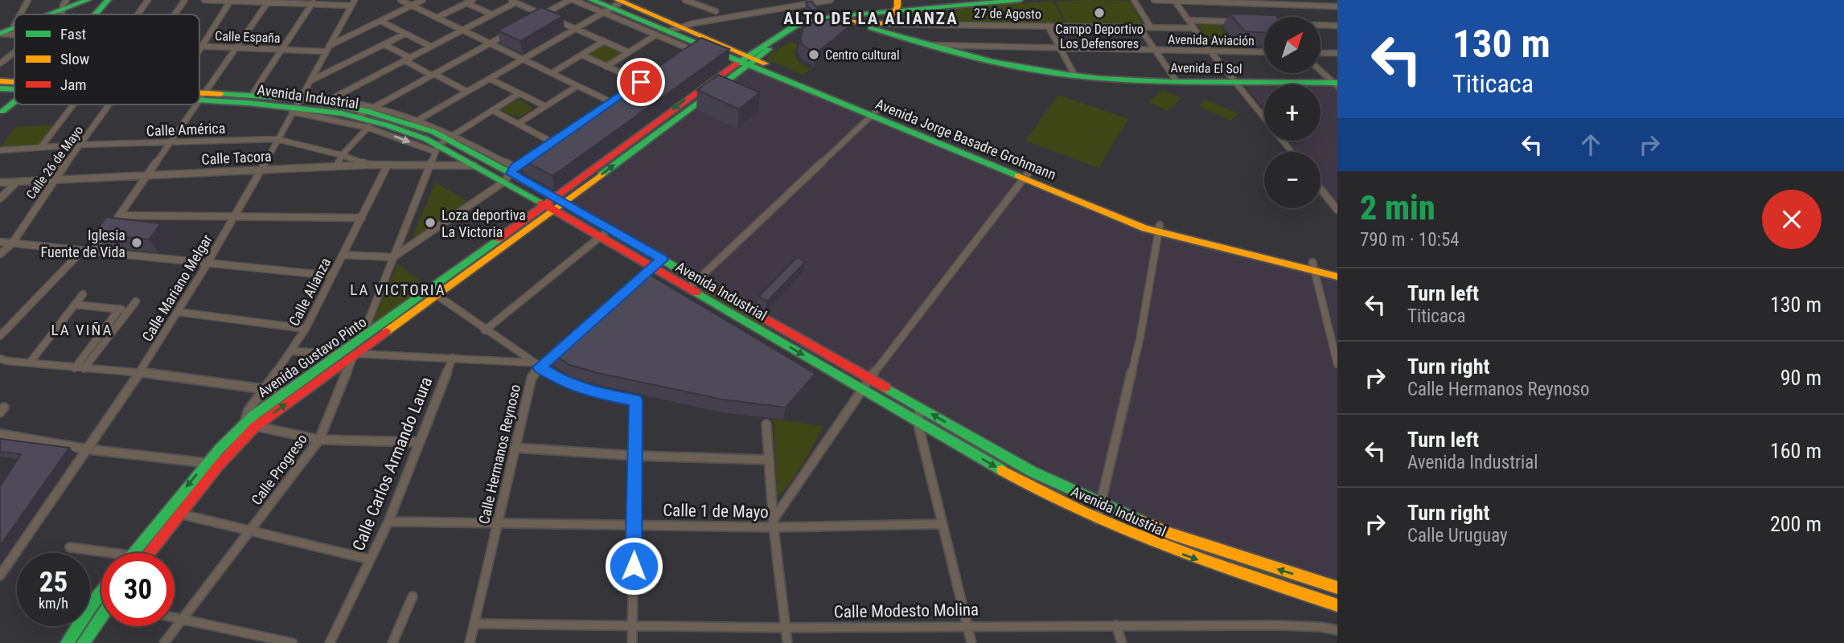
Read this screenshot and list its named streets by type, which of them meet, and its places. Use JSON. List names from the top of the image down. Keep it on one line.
{"streets":{"main road":["Avenida El Sol","Avenida Industrial","Avenida Jorge Basadre Grohmann","Avenida Gustavo Pinto"],"street":["27 de Agosto","Calle España","Avenida Aviación","Calle América","Calle Tacora","Calle 26 de Mayo","Calle Mariano Melgar","Calle Alianza","Calle Hermanos Reynoso","Calle Carlos Armando Laura","Calle Progreso","Calle 1 de Mayo","Calle Modesto Molina"]},"crossings":[["Calle España","Calle Mariano Melgar"],["Avenida Aviación","Avenida El Sol"],["Avenida El Sol","Avenida Gustavo Pinto"],["Avenida Industrial","Calle Tacora"],["Avenida Industrial","Calle Mariano Melgar"],["Avenida Industrial","Avenida Gustavo Pinto"],["Avenida Industrial","Calle Progreso"],["Calle América","Calle Tacora"],["Calle América","Calle 26 de Mayo"],["Calle América","Calle Mariano Melgar"],["Avenida Jorge Basadre Grohmann","Avenida Gustavo Pinto"],["Calle Tacora","Calle 26 de Mayo"],["Calle Tacora","Calle Mariano Melgar"],["Calle Tacora","Calle Alianza"],["Calle Tacora","Calle Progreso"],["Calle Alianza","Avenida Gustavo Pinto"],["Avenida Gustavo Pinto","Calle Progreso"],["Calle Hermanos Reynoso","Calle 1 de Mayo"],["Calle Hermanos Reynoso","Calle Modesto Molina"],["Calle Carlos Armando Laura","Calle 1 de Mayo"]],"districts":["ALTO DE LA ALIANZA","LA VICTORIA","LA VIÑA"],"places":["Campo Deportivo Los Defensores","Centro cultural","Loza deportiva La Victoria","Iglesia Fuente de Vida"],"legend":["Fast","Slow","Jam"],"north":"top right","page":{"turn":["130 m","Titicaca"],"map_buttons":["+","−"],"heading":["2 min","790 m · 10:54"],"list":[{"name":"Turn left","note":"Titicaca","value":"130 m"},{"name":"Turn right","note":"Calle Hermanos Reynoso","value":"90 m"},{"name":"Turn left","note":"Avenida Industrial","value":"160 m"},{"name":"Turn right","note":"Calle Uruguay","value":"200 m"}],"speed":"25 km/h","limit":"30"}}
